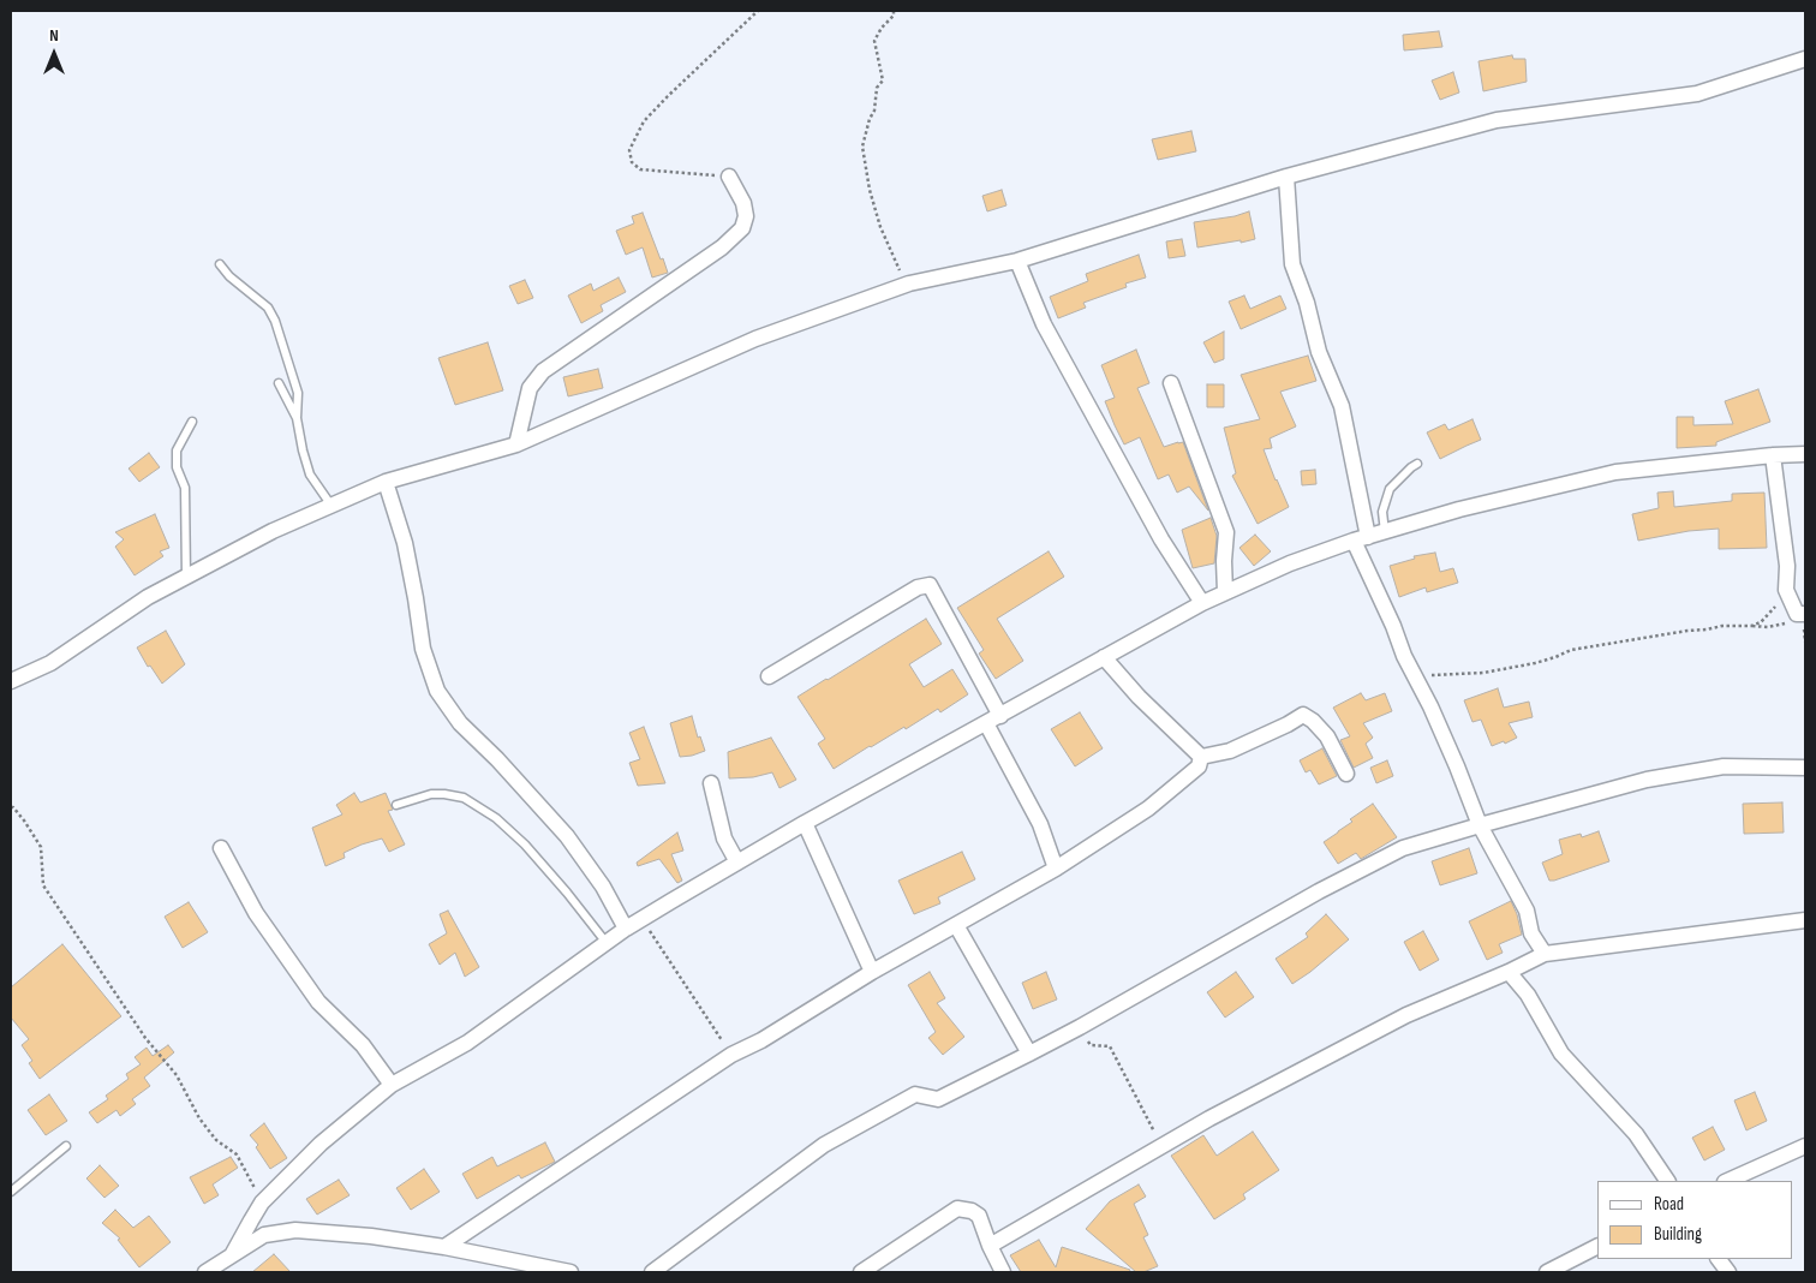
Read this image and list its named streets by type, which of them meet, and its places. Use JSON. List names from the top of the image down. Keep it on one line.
{"legend":["Road","Building"],"north":"top"}
